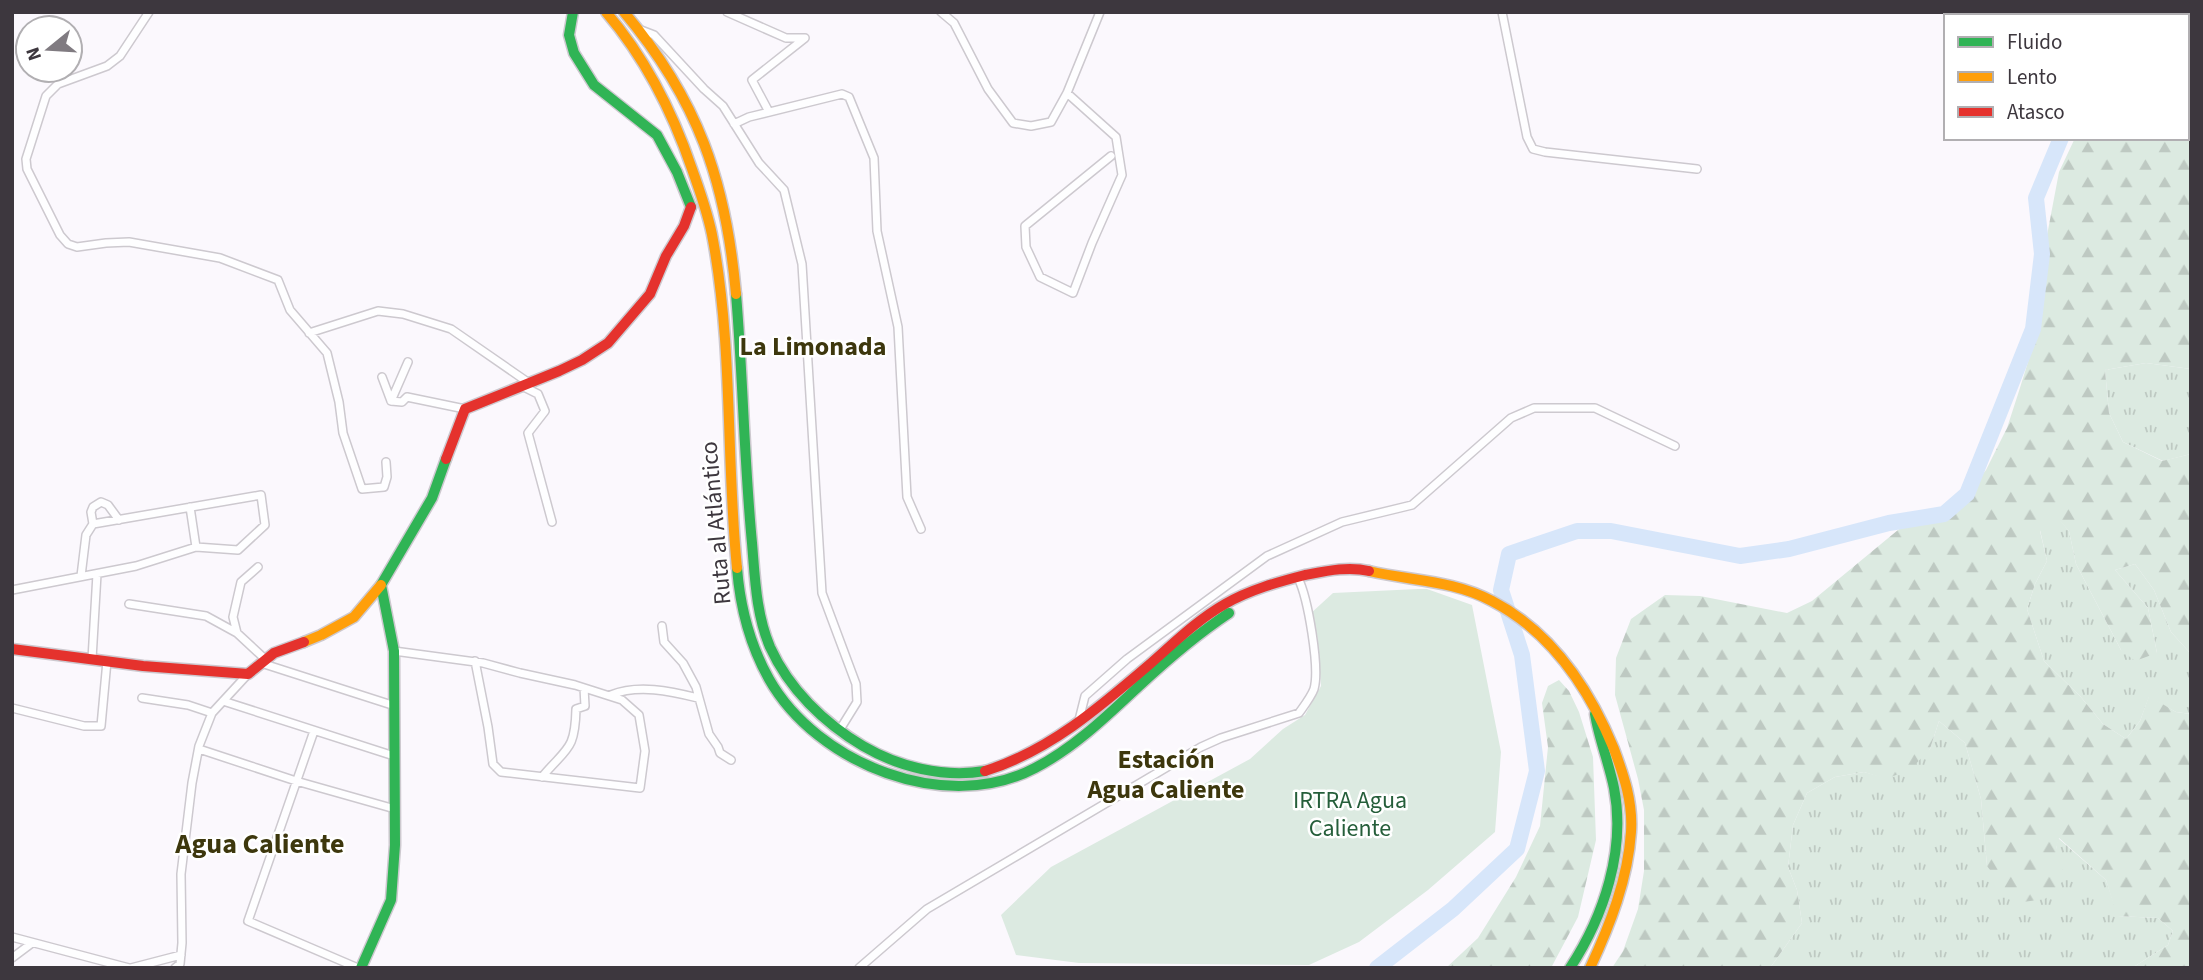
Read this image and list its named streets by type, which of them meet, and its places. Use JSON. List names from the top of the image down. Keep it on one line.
{"streets":{"main road":["Ruta al Atlántico"]},"districts":["La Limonada","Estación Agua Caliente","Agua Caliente"],"parks":["IRTRA Agua Caliente"],"legend":["Fluido","Lento","Atasco"],"north":"left"}
